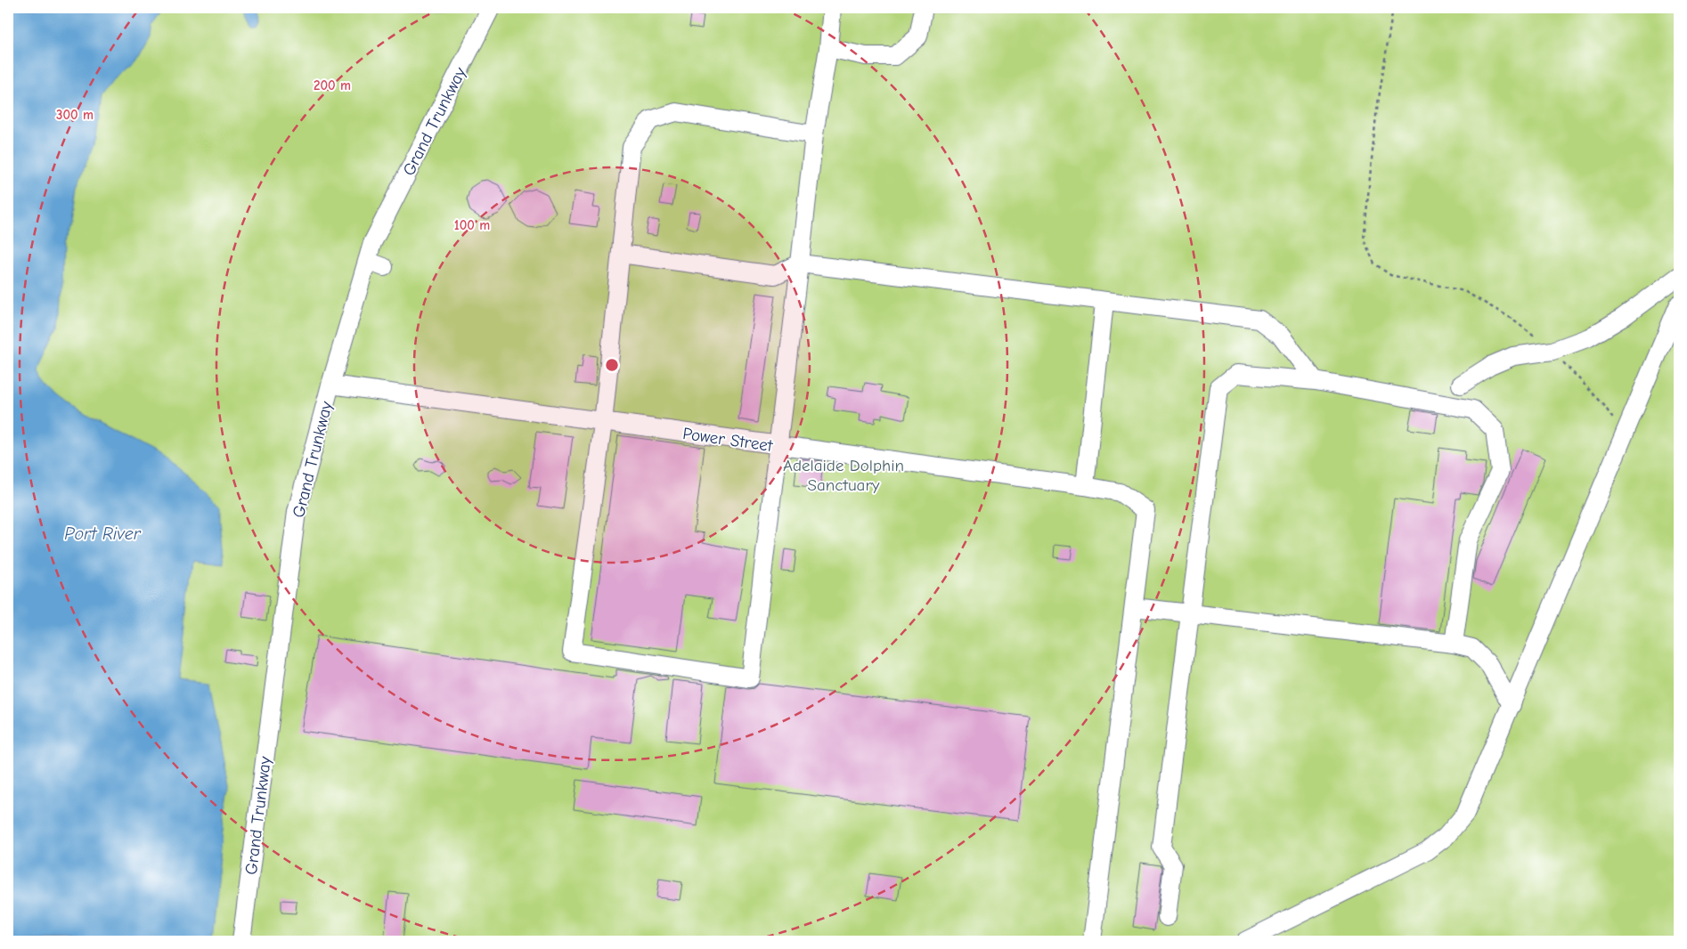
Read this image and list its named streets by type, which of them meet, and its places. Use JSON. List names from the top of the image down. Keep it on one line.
{"streets":{"lane":["Grand Trunkway","Power Street"]},"crossings":[["Grand Trunkway","Power Street"]],"water":["Port River"],"parks":["Adelaide Dolphin Sanctuary"],"rings":["200 m","300 m","100 m"]}
